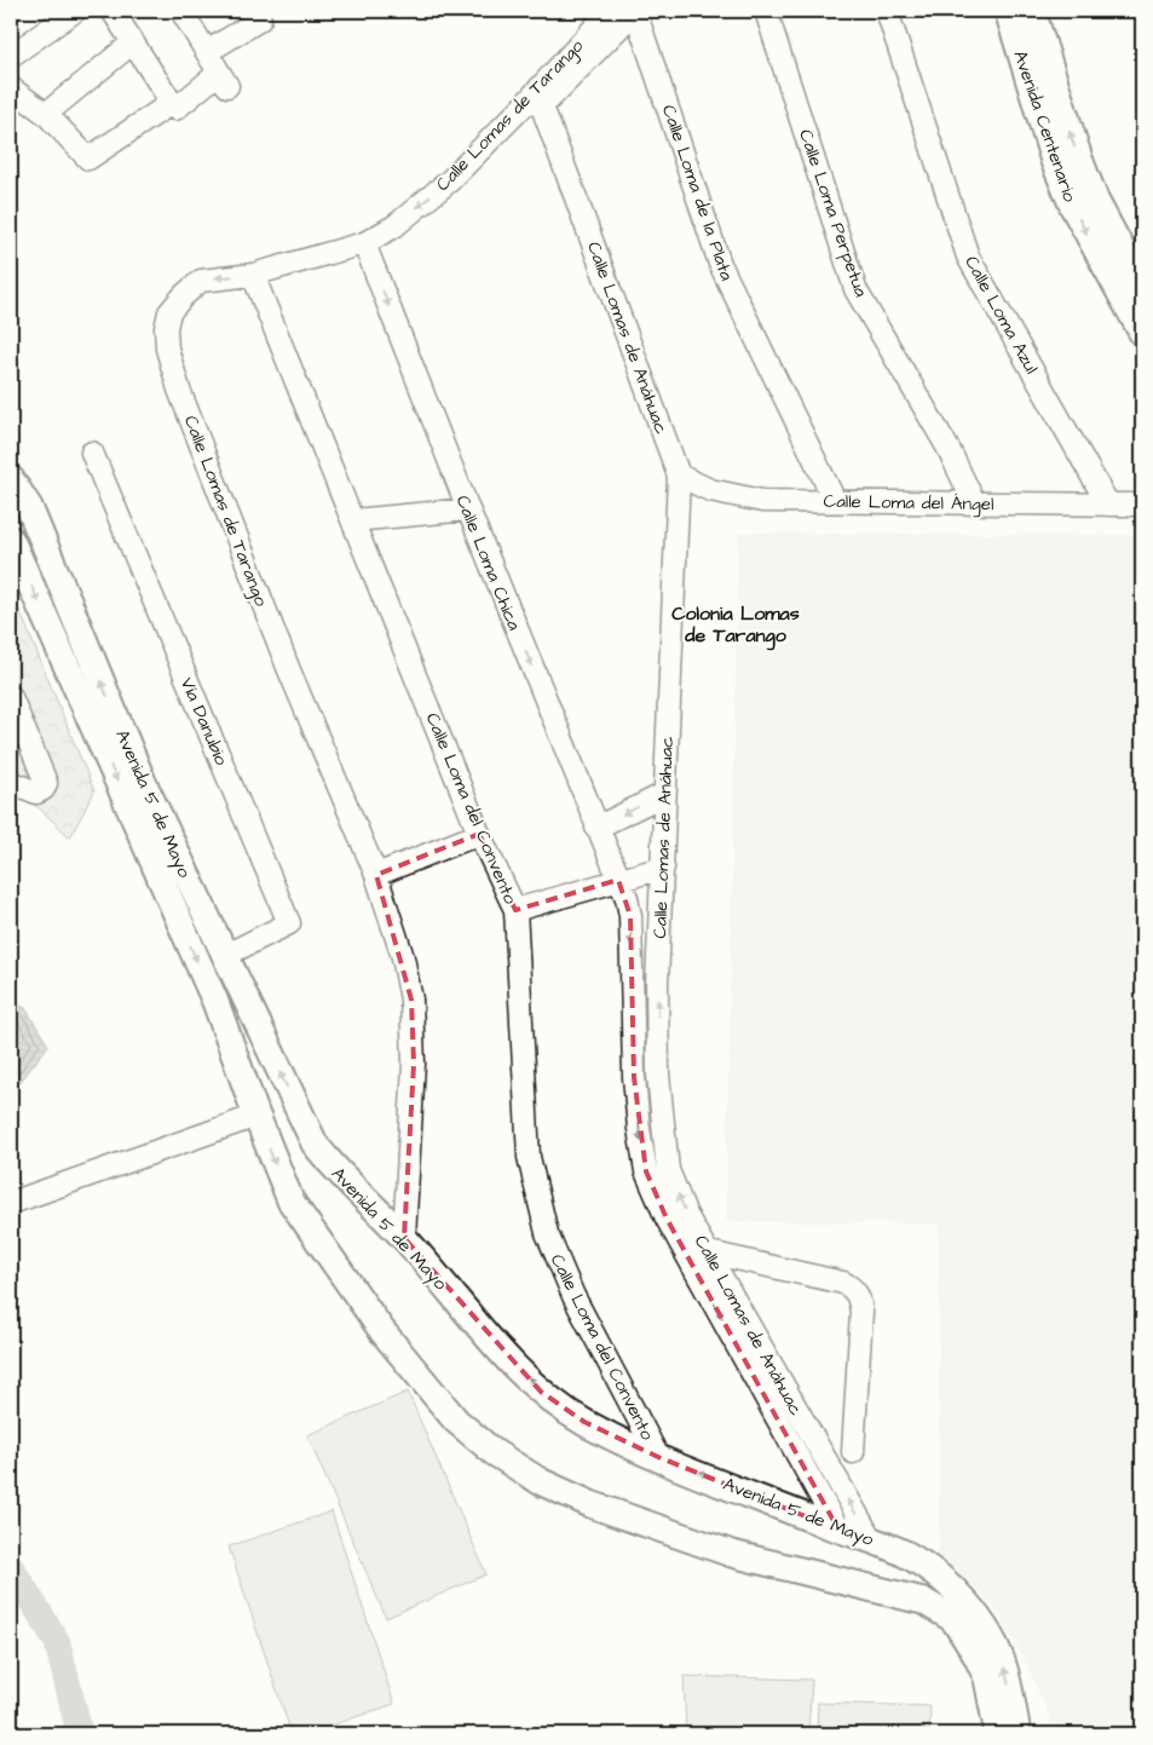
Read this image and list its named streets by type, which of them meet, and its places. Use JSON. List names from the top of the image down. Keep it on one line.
{"streets":{"main road":["Avenida Centenario","Avenida 5 de Mayo"],"street":["Calle Lomas de Tarango","Calle Loma de la Plata","Calle Loma Perpetua","Calle Loma Azul","Calle Lomas de Anáhuac","Calle Loma del Ángel","Calle Loma Chica","Vía Danubio","Calle Loma del Convento"]},"crossings":[["Calle Lomas de Tarango","Calle Lomas de Anáhuac"],["Calle Lomas de Tarango","Calle Loma Chica"],["Calle Lomas de Tarango","Avenida 5 de Mayo"],["Calle Lomas de Tarango","Calle Loma del Convento"],["Calle Loma de la Plata","Calle Loma del Ángel"],["Calle Loma Perpetua","Calle Loma del Ángel"],["Calle Loma Azul","Calle Loma del Ángel"],["Calle Lomas de Anáhuac","Calle Loma del Ángel"],["Calle Lomas de Anáhuac","Calle Loma Chica"],["Calle Lomas de Anáhuac","Avenida 5 de Mayo"],["Vía Danubio","Avenida 5 de Mayo"],["Avenida 5 de Mayo","Calle Loma del Convento"]],"one_way":["Calle Lomas de Tarango","Calle Loma Chica"],"districts":["Colonia Lomas de Tarango"]}
